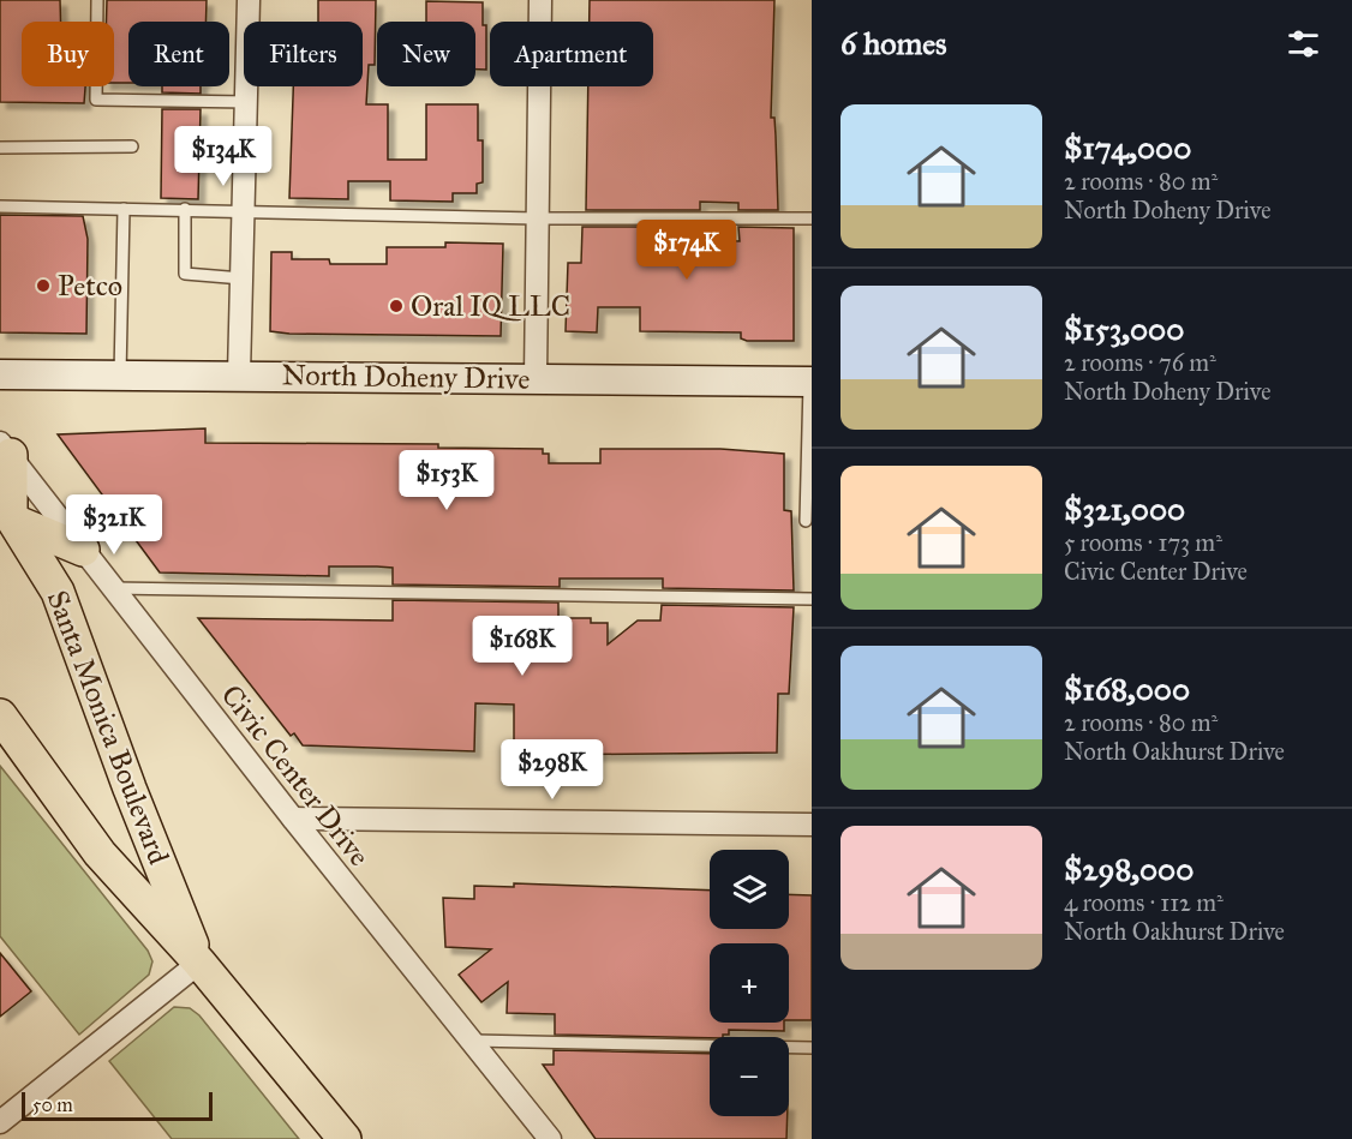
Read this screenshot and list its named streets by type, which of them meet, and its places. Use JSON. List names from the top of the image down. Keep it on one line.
{"streets":{"main road":["North Doheny Drive","Santa Monica Boulevard"],"street":["Civic Center Drive"]},"places":["Petco","Oral IQ LLC"],"scale_bar":"50 m","page":{"heading":"6 homes","chip":["Buy","Rent","Filters","New","Apartment"],"list":[{"name":"$174,000","note":"2 rooms · 80 m² · North Doheny Drive"},{"name":"$153,000","note":"2 rooms · 76 m² · North Doheny Drive"},{"name":"$321,000","note":"5 rooms · 173 m² · Civic Center Drive"},{"name":"$168,000","note":"2 rooms · 80 m² · North Oakhurst Drive"},{"name":"$298,000","note":"4 rooms · 112 m² · North Oakhurst Drive"}],"price":["$134K","$174K","$153K","$321K","$168K","$298K"],"map_buttons":["+","−"],"scale":"50 m"}}
